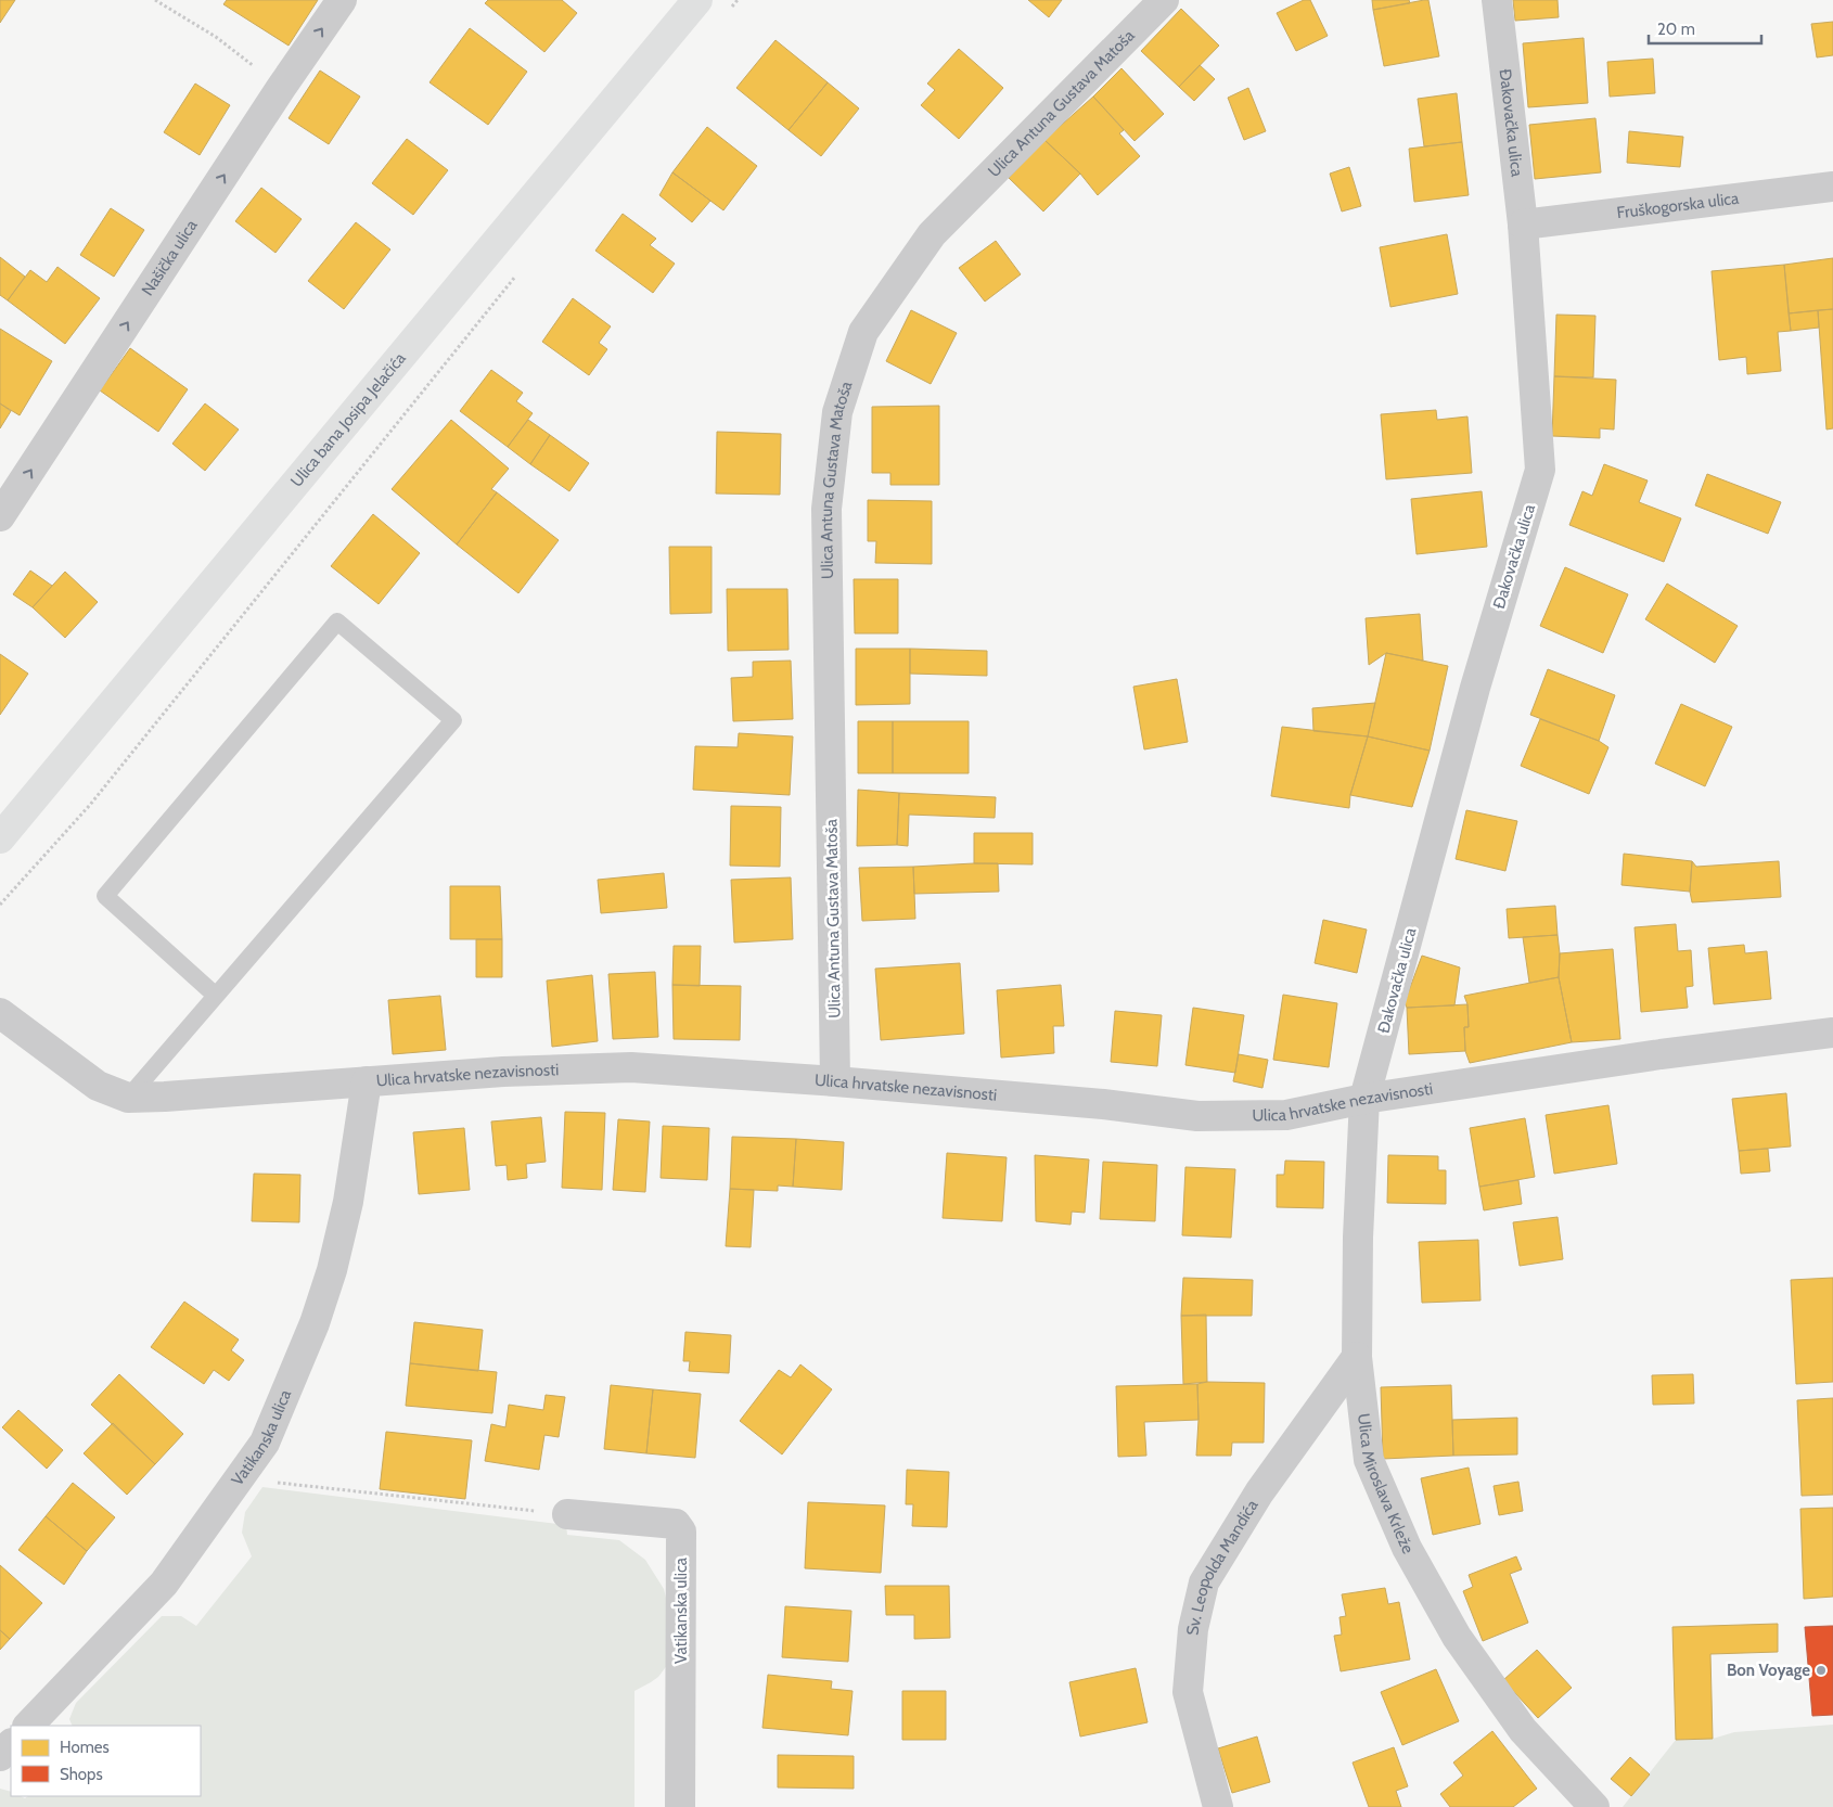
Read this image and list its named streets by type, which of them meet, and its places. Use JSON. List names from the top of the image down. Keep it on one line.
{"streets":{"main road":["Ulica bana Josipa Jelačića"],"street":["Ulica Antuna Gustava Matoša","Đakovačka ulica","Fruškogorska ulica","Našička ulica","Ulica hrvatske nezavisnosti","Vatikanska ulica","Ulica Miroslava Krleže","Sv. Leopolda Mandića"]},"crossings":[["Ulica Antuna Gustava Matoša","Ulica hrvatske nezavisnosti"],["Đakovačka ulica","Fruškogorska ulica"],["Đakovačka ulica","Ulica hrvatske nezavisnosti"],["Đakovačka ulica","Ulica Miroslava Krleže"],["Ulica hrvatske nezavisnosti","Vatikanska ulica"],["Ulica hrvatske nezavisnosti","Ulica Miroslava Krleže"],["Ulica Miroslava Krleže","Sv. Leopolda Mandića"]],"one_way":["Našička ulica"],"places":["Bon Voyage"],"legend":["Homes","Shops"],"scale_bar":"20 m"}
